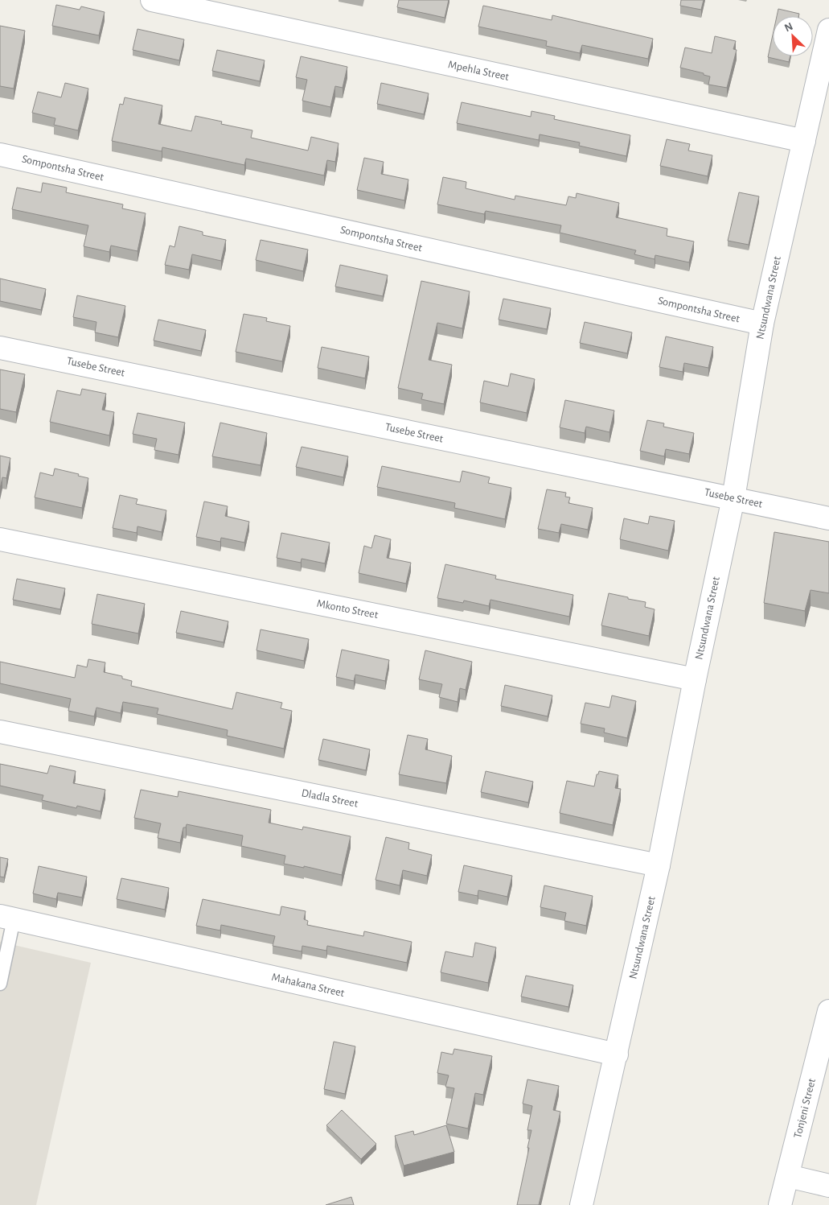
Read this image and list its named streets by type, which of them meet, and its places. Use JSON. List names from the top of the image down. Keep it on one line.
{"streets":{"street":["Mpehla Street","Sompontsha Street","Ntsundwana Street","Tusebe Street","Mkonto Street","Dladla Street","Mahakana Street","Tonjeni Street"]},"crossings":[["Mpehla Street","Ntsundwana Street"],["Sompontsha Street","Ntsundwana Street"],["Ntsundwana Street","Tusebe Street"],["Ntsundwana Street","Mkonto Street"],["Ntsundwana Street","Dladla Street"],["Ntsundwana Street","Mahakana Street"]],"north":"top left"}
